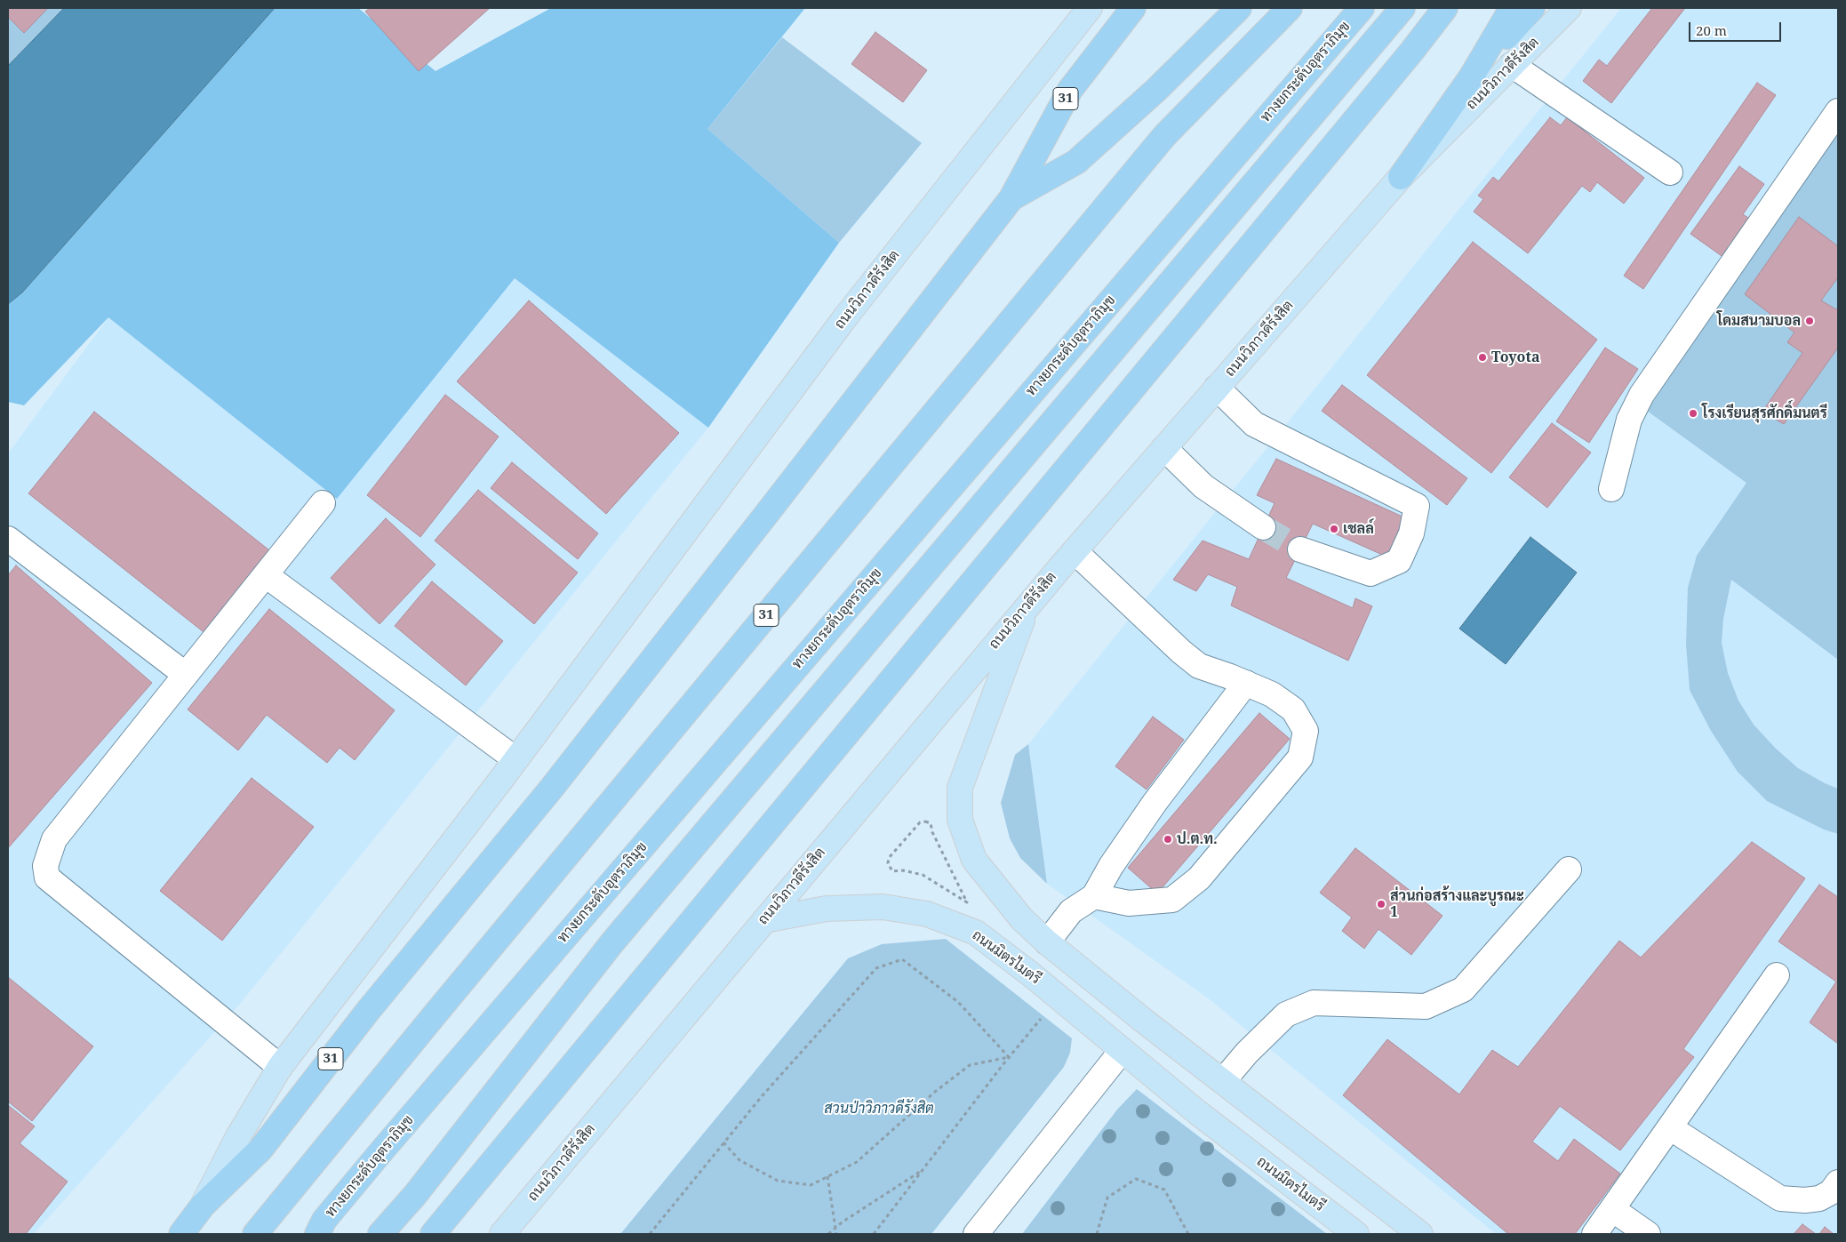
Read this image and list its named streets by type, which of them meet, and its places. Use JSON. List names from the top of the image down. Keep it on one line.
{"streets":{"highway":["ทางยกระดับอุตราภิมุข","ถนนวิภาวดีรังสิต","31"],"main road":["ถนนมิตรไมตรี"]},"crossings":[["ถนนวิภาวดีรังสิต","ถนนมิตรไมตรี"]],"parks":["สวนป่าวิภาวดีรังสิต"],"places":["โดมสนามบอล","Toyota","โรงเรียนสุรศักดิ์มนตรี","เชลล์","ป.ต.ท.","ส่วนก่อสร้างและบูรณะ 1"],"scale_bar":"20 m"}
